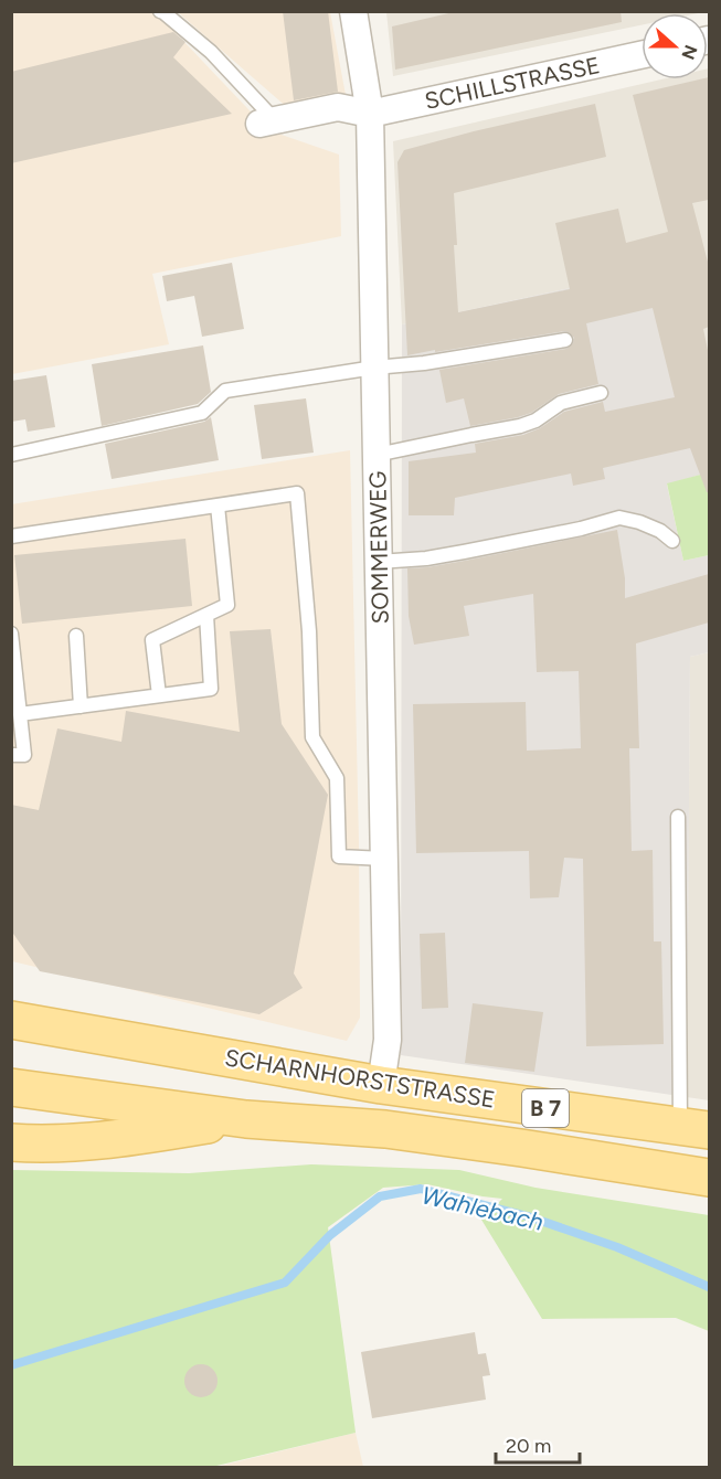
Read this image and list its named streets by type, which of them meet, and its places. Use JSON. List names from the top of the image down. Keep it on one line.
{"streets":{"main road":["SCHARNHORSTSTRASSE","B 7"],"street":["SCHILLSTRASSE","SOMMERWEG"]},"crossings":[["SCHILLSTRASSE","SOMMERWEG"],["SOMMERWEG","SCHARNHORSTSTRASSE"]],"water":["Wahlebach"],"scale_bar":"20 m","north":"right"}
